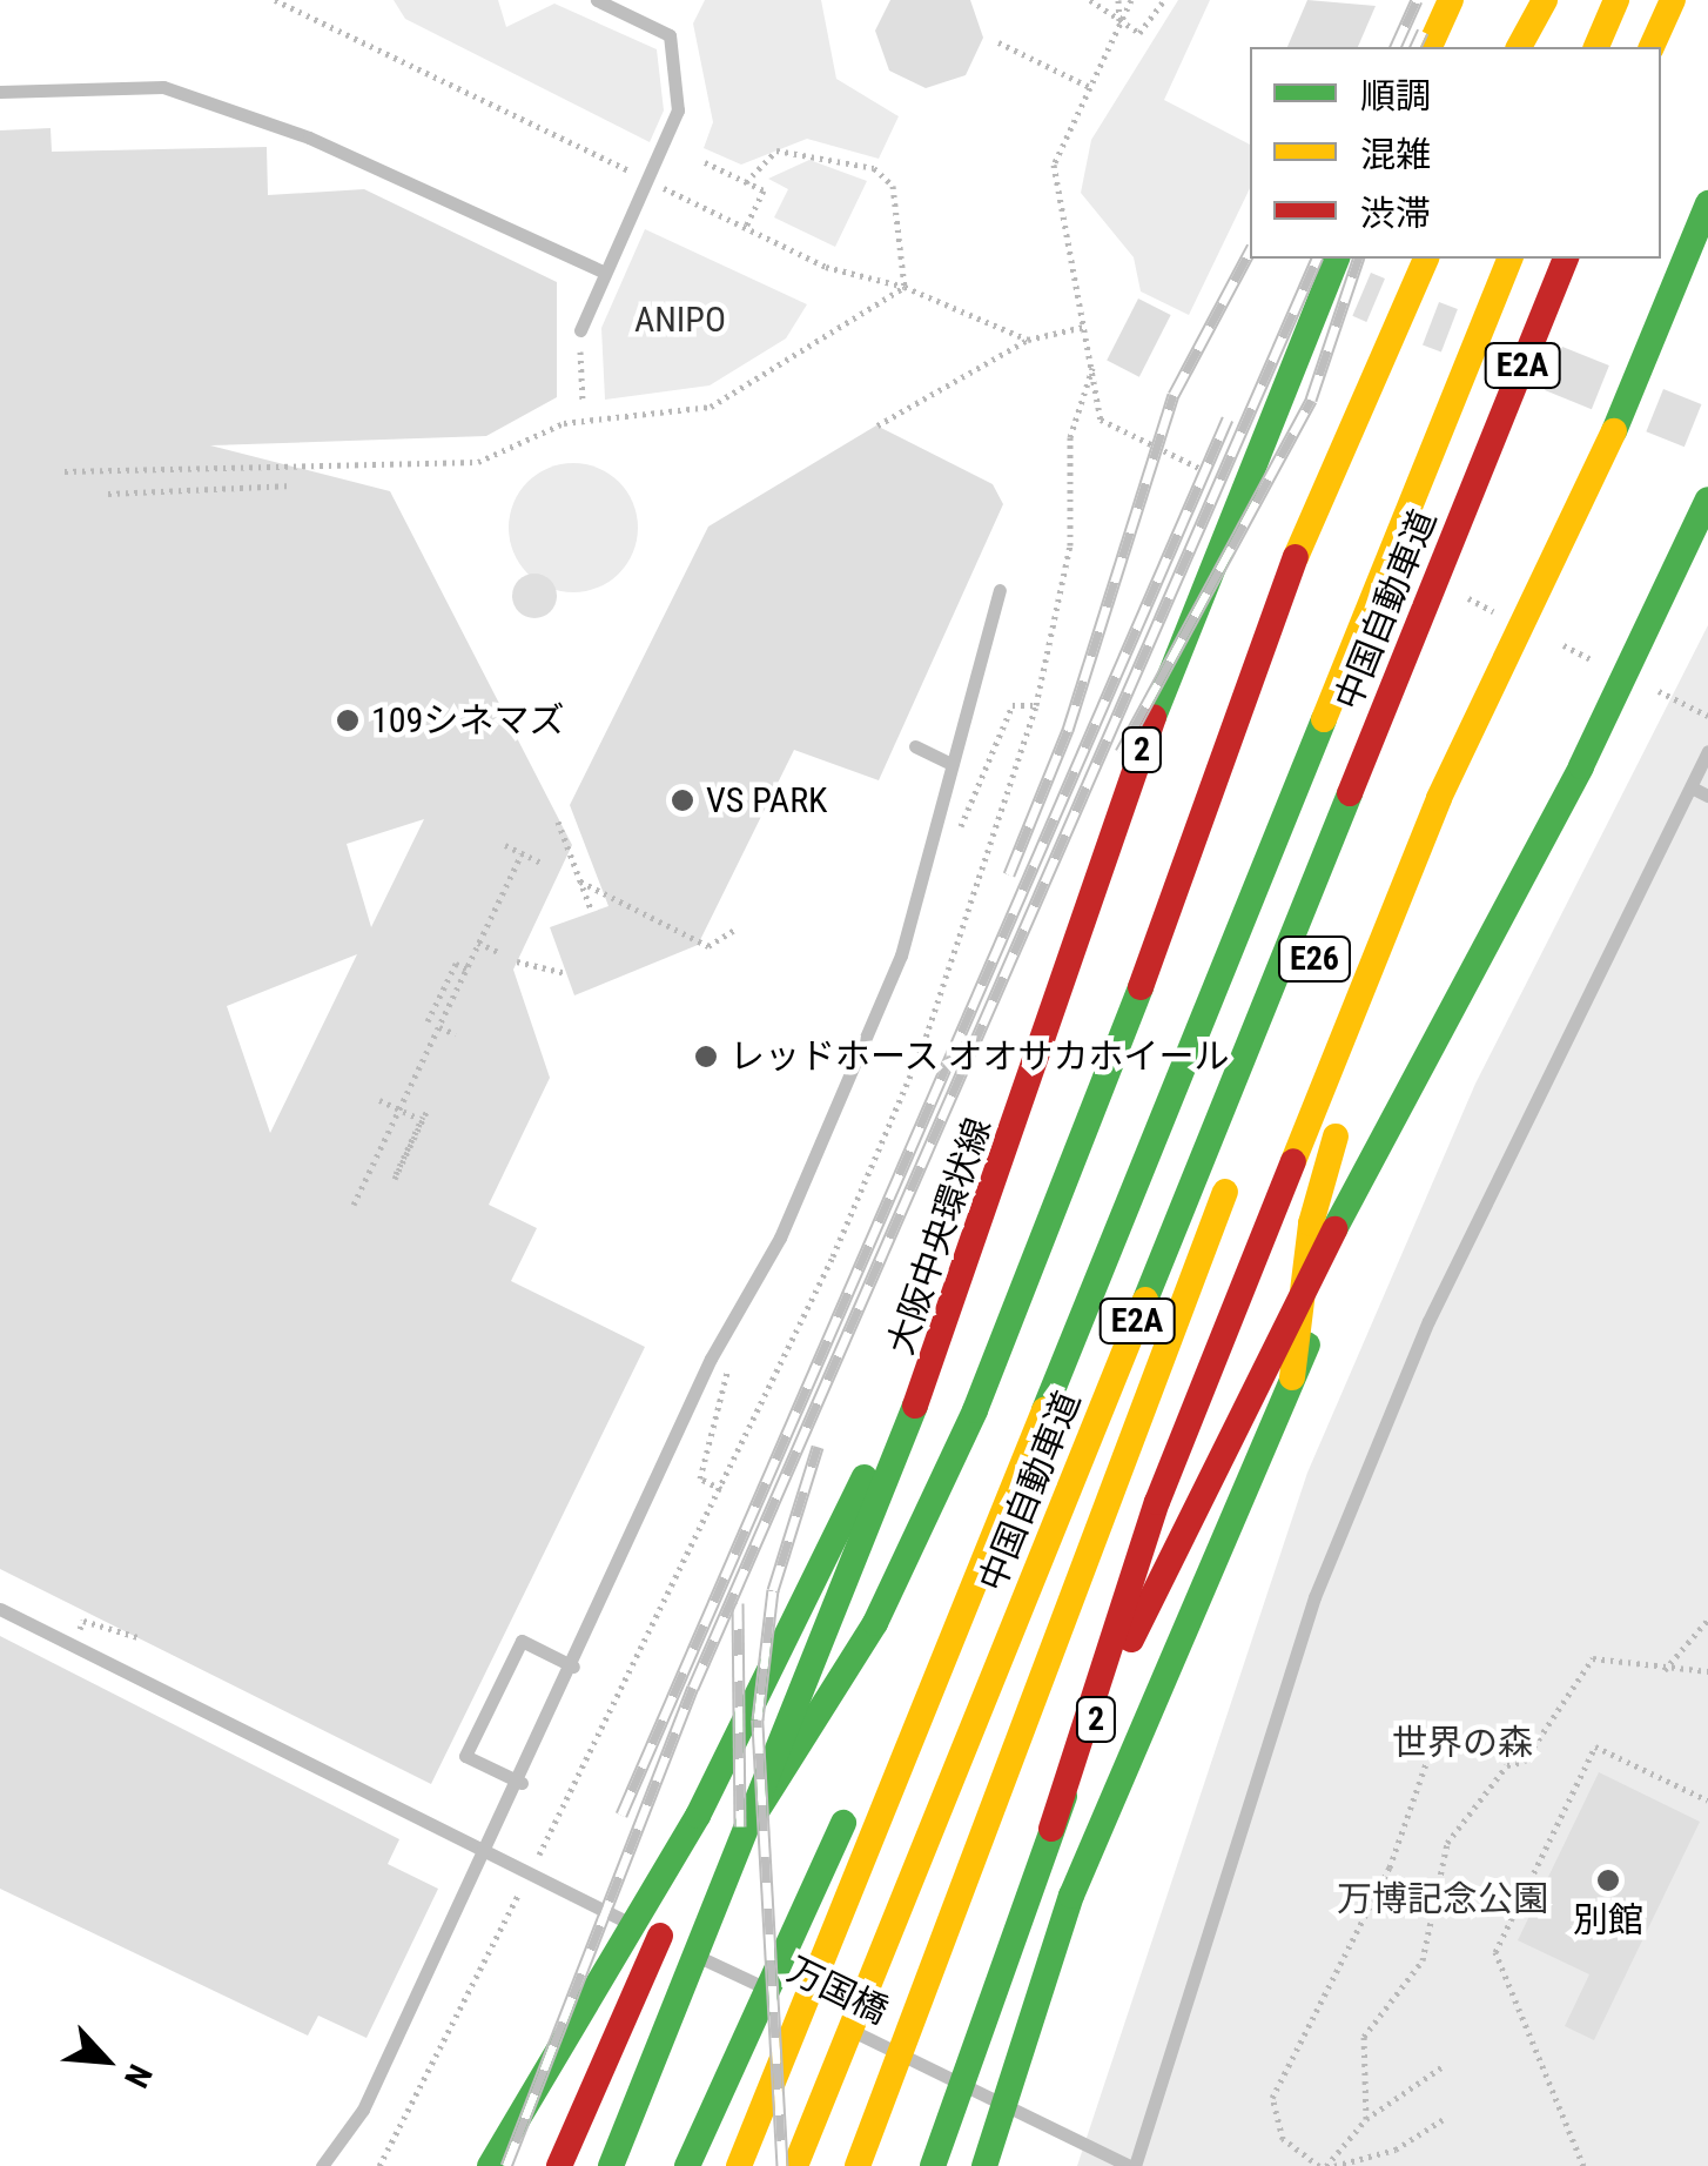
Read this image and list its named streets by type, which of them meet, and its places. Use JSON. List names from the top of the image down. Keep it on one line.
{"streets":{"main road":["E2A","中国自動車道","2","E26","大阪中央環状線"],"lane":["万国橋"]},"crossings":[["E2A","中国自動車道"],["中国自動車道","E26"]],"parks":["ANIPO","世界の森","万博記念公園"],"places":["109シネマズ","VS PARK","レッドホース オオサカホイール","別館"],"legend":["順調","混雑","渋滞"],"north":"bottom right"}
